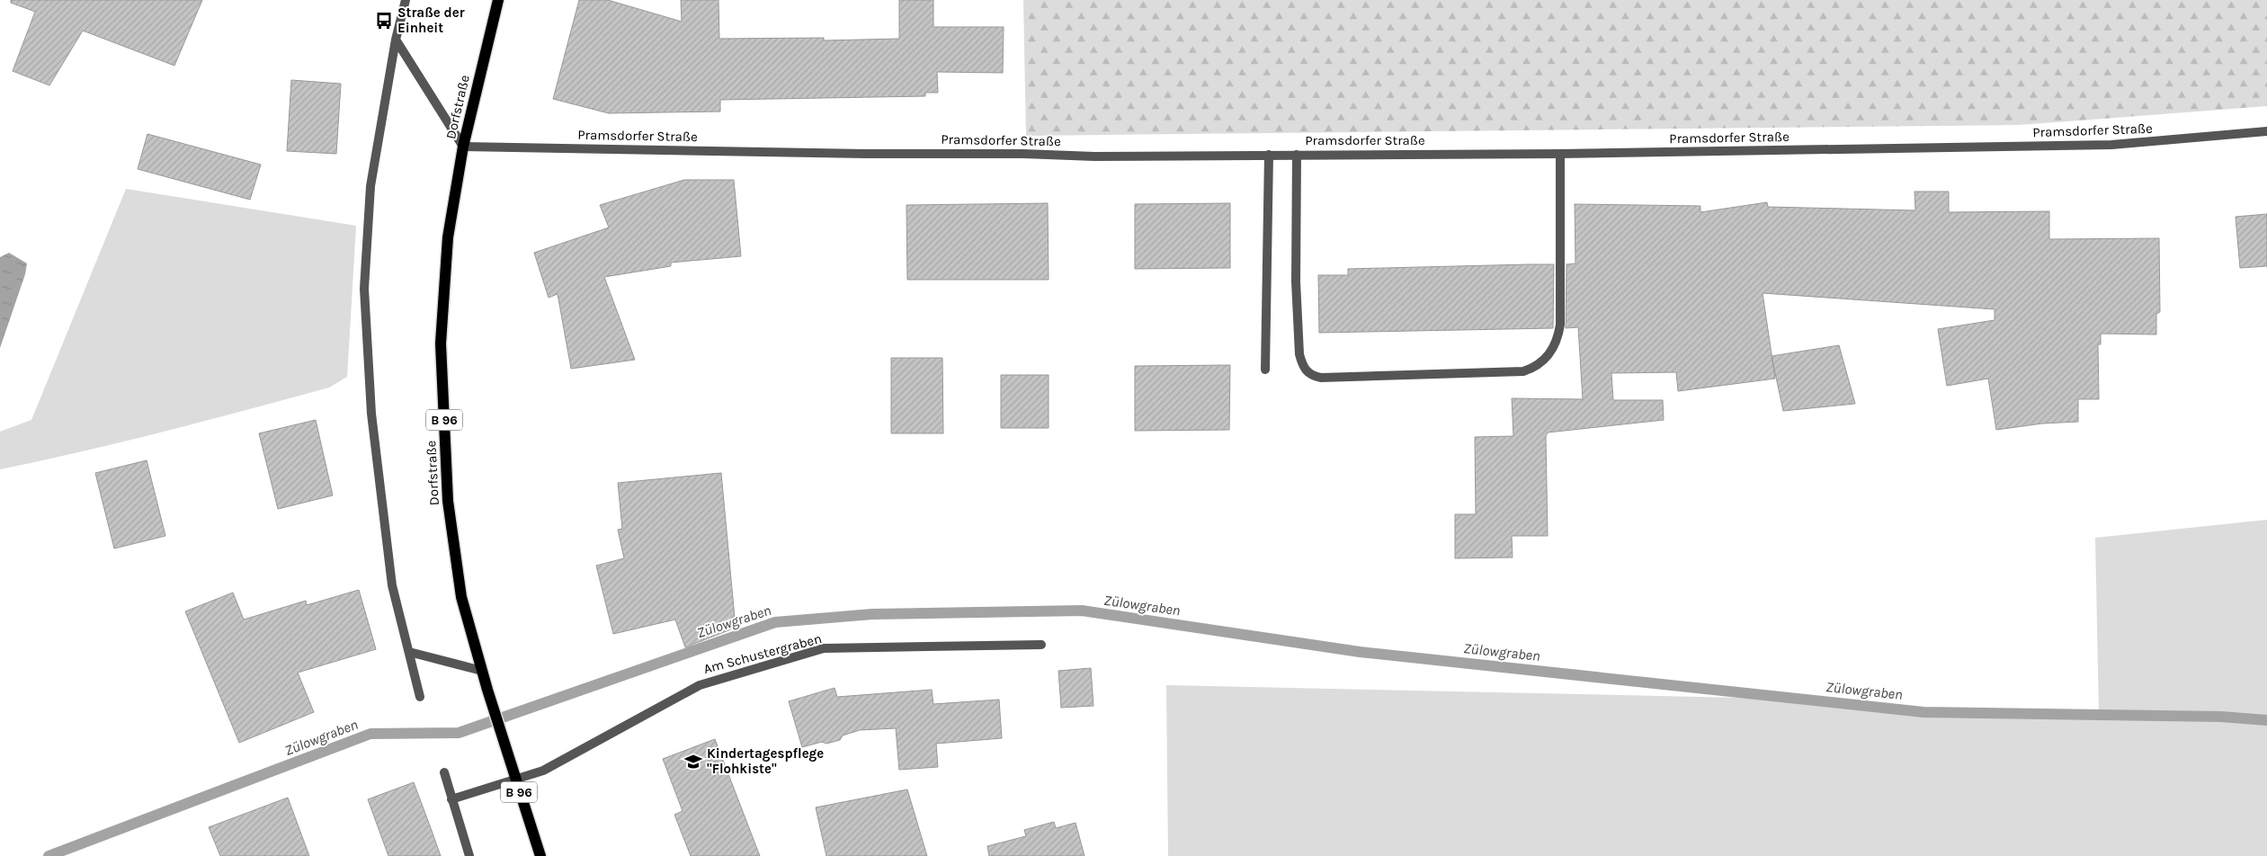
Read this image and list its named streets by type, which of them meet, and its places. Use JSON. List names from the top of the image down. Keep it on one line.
{"streets":{"main road":["Dorfstraße","B 96"],"street":["Pramsdorfer Straße","Am Schustergraben"]},"crossings":[["Dorfstraße","Pramsdorfer Straße"],["Dorfstraße","Am Schustergraben"]],"water":["Zülowgraben"],"places":{"bus stop":["Straße der Einheit"],"school or university":["Kindertagespflege \"Flohkiste\""]}}
